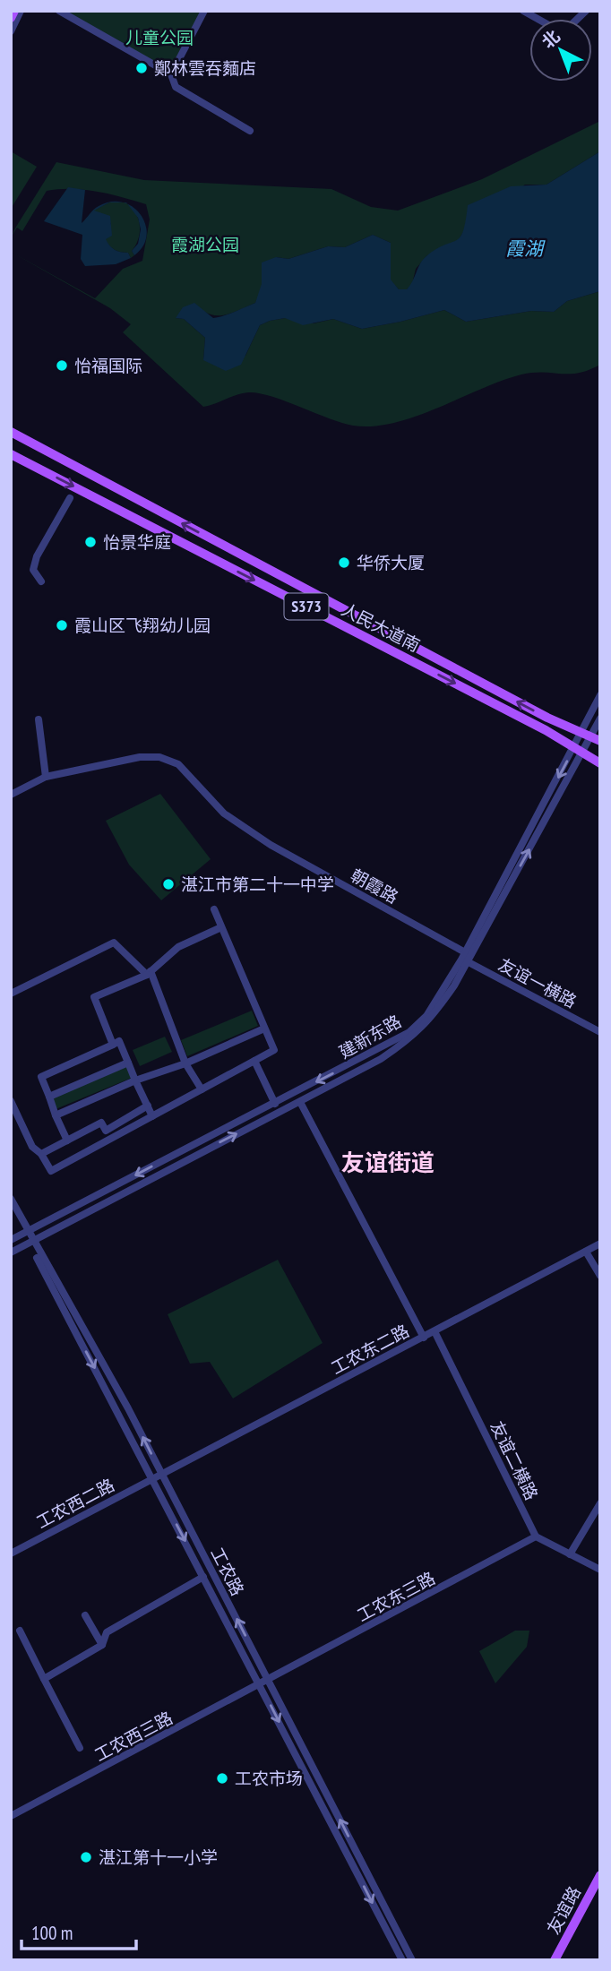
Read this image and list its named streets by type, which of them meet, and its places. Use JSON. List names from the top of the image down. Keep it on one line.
{"streets":{"main road":["S373","人民大道南","友谊路"],"street":["朝霞路","友谊一横路","建新东路","工农东二路","友谊二横路","工农西二路","工农路","工农东三路","工农西三路"]},"crossings":[["人民大道南","建新东路"],["朝霞路","友谊一横路"],["朝霞路","建新东路"],["友谊一横路","建新东路"],["建新东路","工农路"],["工农东二路","友谊二横路"],["工农东二路","工农西二路"],["工农东二路","工农路"],["友谊二横路","工农东三路"],["工农西二路","工农路"],["工农路","工农东三路"],["工农路","工农西三路"],["工农东三路","工农西三路"]],"districts":["友谊街道"],"water":["霞湖"],"parks":["儿童公园","霞湖公园"],"places":["鄭林雲吞麵店","怡福国际","怡景华庭","华侨大厦","霞山区飞翔幼儿园","湛江市第二十一中学","工农市场","湛江第十一小学"],"scale_bar":"100 m","north":"top left"}
